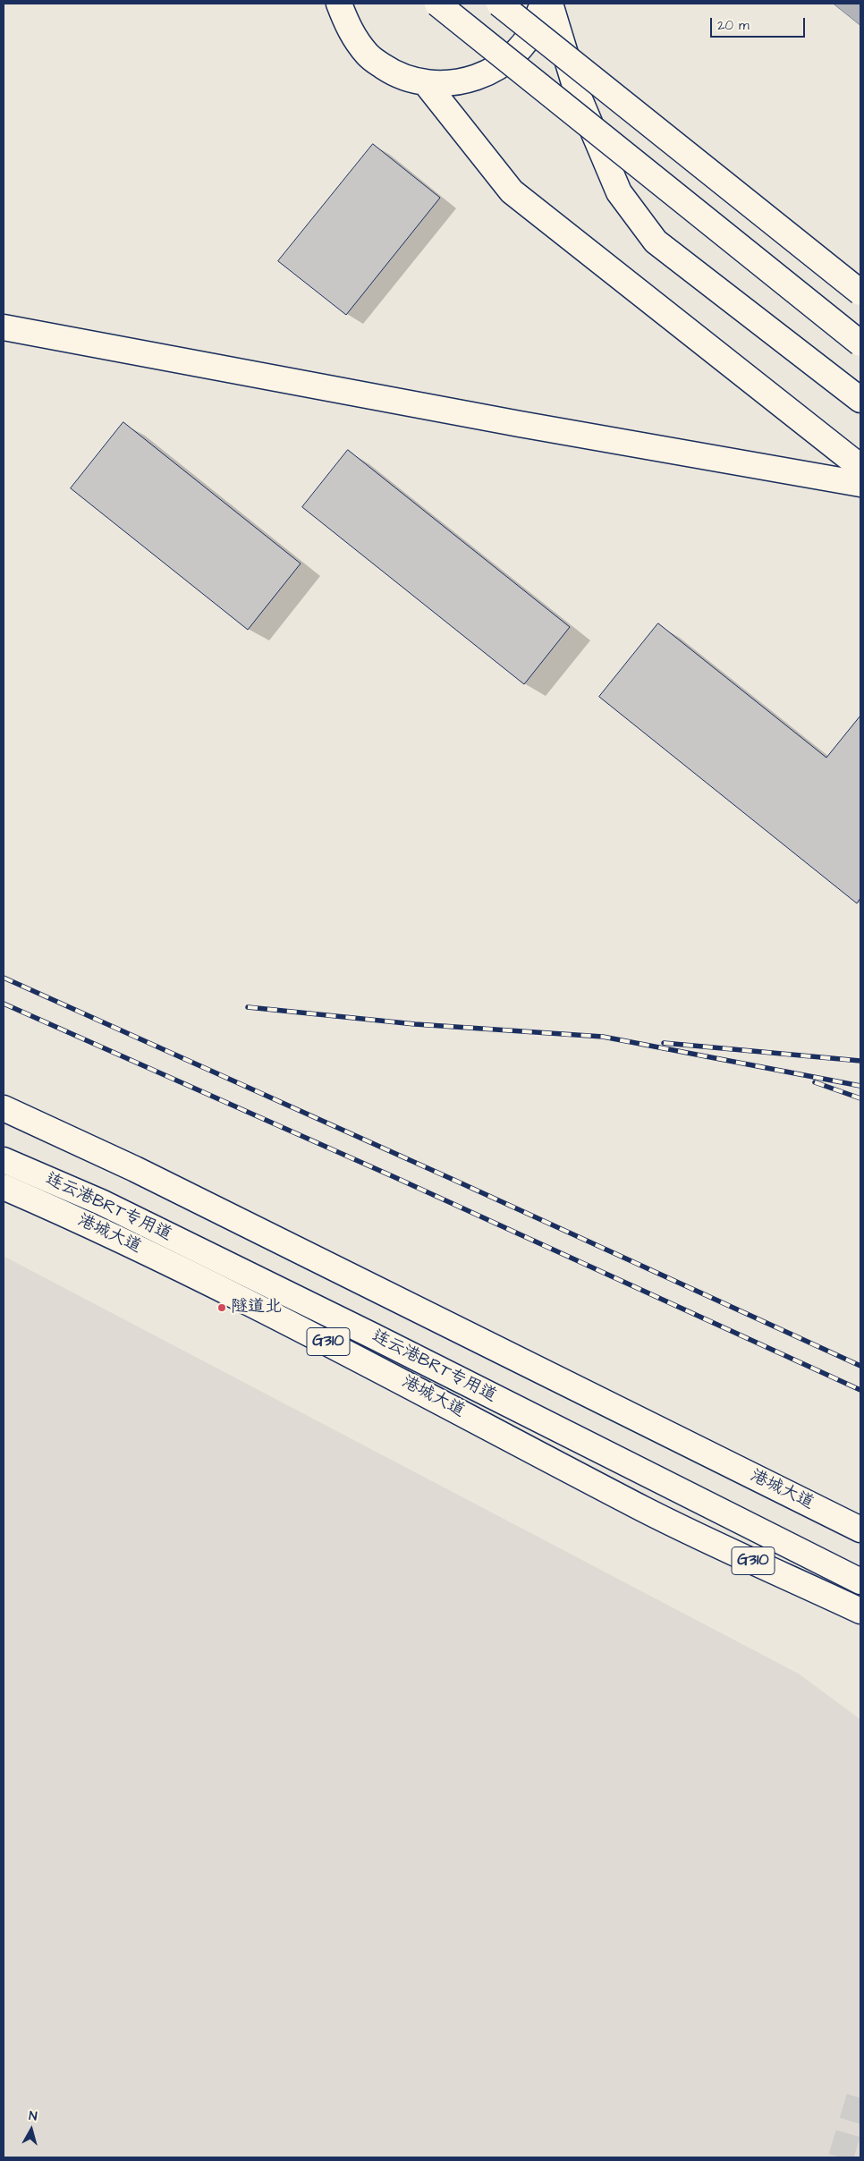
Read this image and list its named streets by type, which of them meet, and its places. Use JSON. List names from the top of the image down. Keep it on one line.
{"streets":{"main road":["连云港BRT专用道","港城大道","G310"]},"places":["隧道北"],"scale_bar":"20 m","north":"top"}
